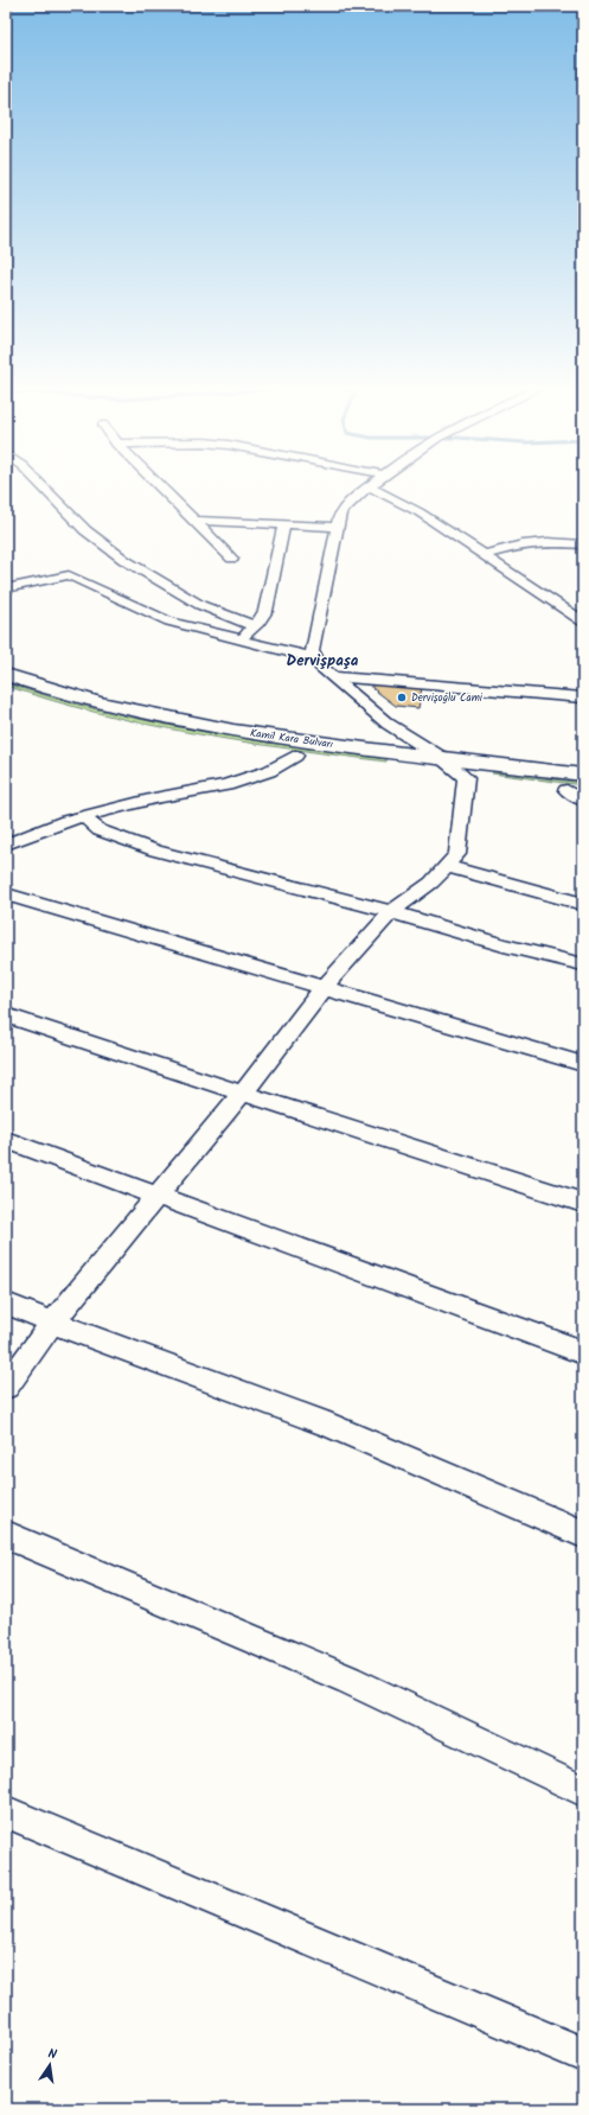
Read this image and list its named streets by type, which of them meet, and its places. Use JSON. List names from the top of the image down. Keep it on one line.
{"streets":{"main road":["Kamil Kara Bulvarı"]},"districts":["Dervişpaşa"],"places":["Dervişoğlu Cami"],"north":"top"}
